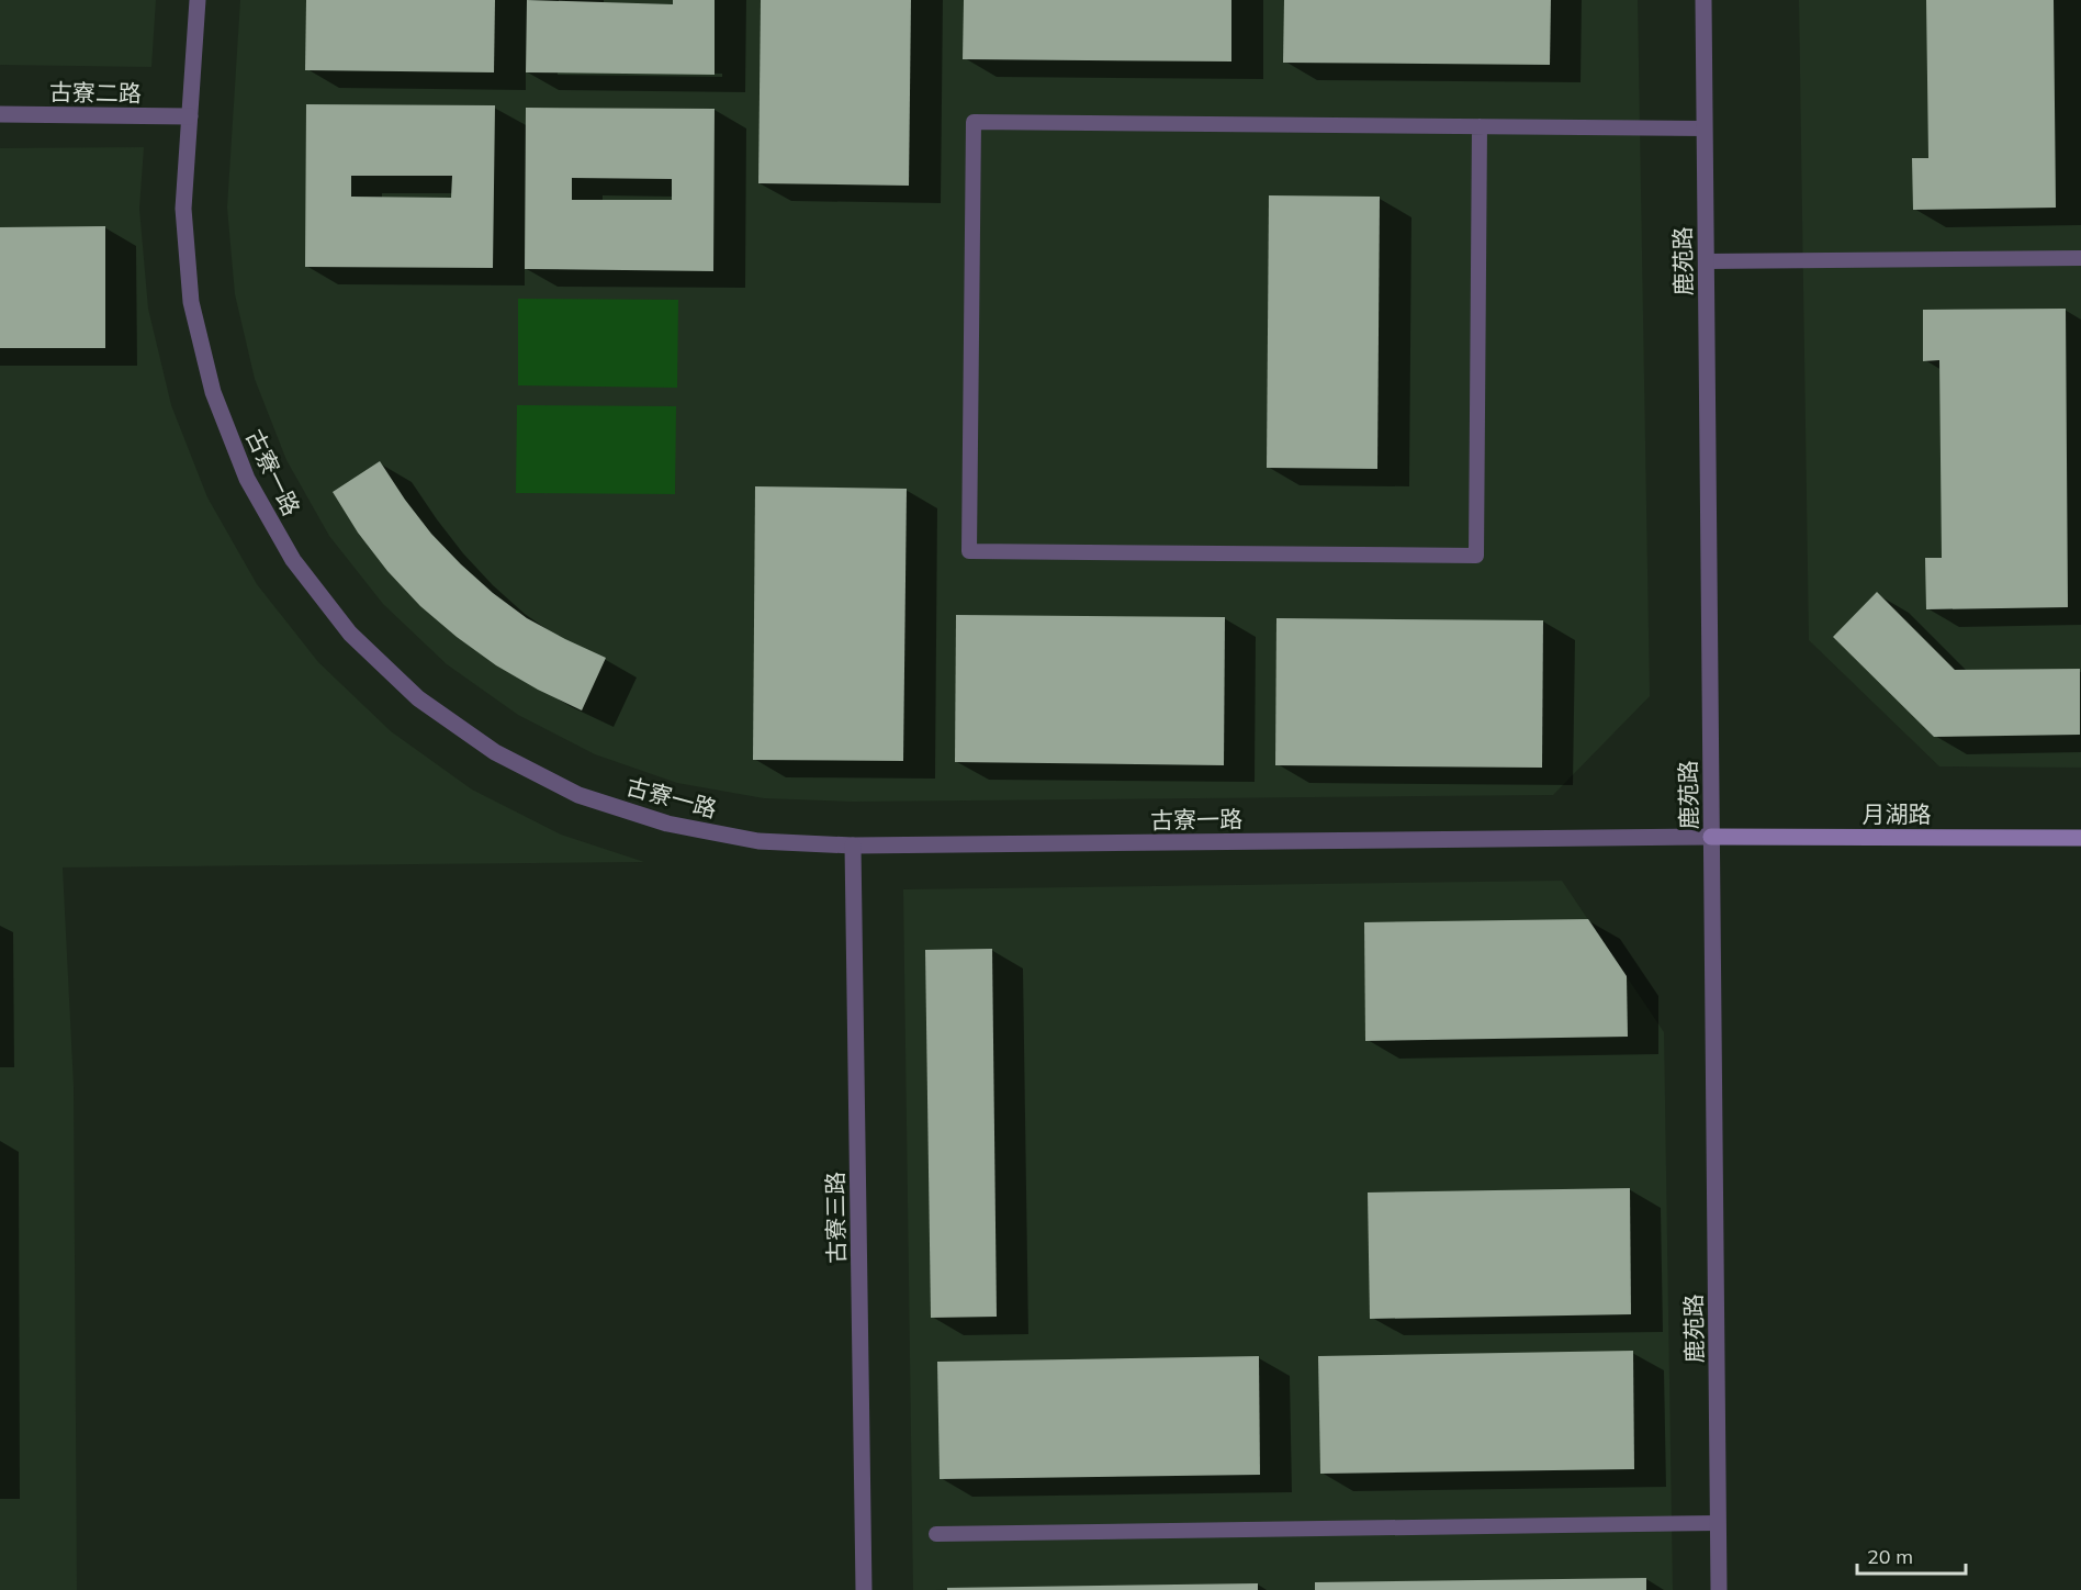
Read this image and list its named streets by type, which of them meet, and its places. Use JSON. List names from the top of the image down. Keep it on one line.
{"streets":{"street":["古寮二路","鹿苑路","古寮一路","月湖路","古寮三路"]},"crossings":[["古寮二路","古寮一路"],["鹿苑路","古寮一路"],["鹿苑路","月湖路"],["古寮一路","月湖路"],["古寮一路","古寮三路"]],"scale_bar":"20 m"}
